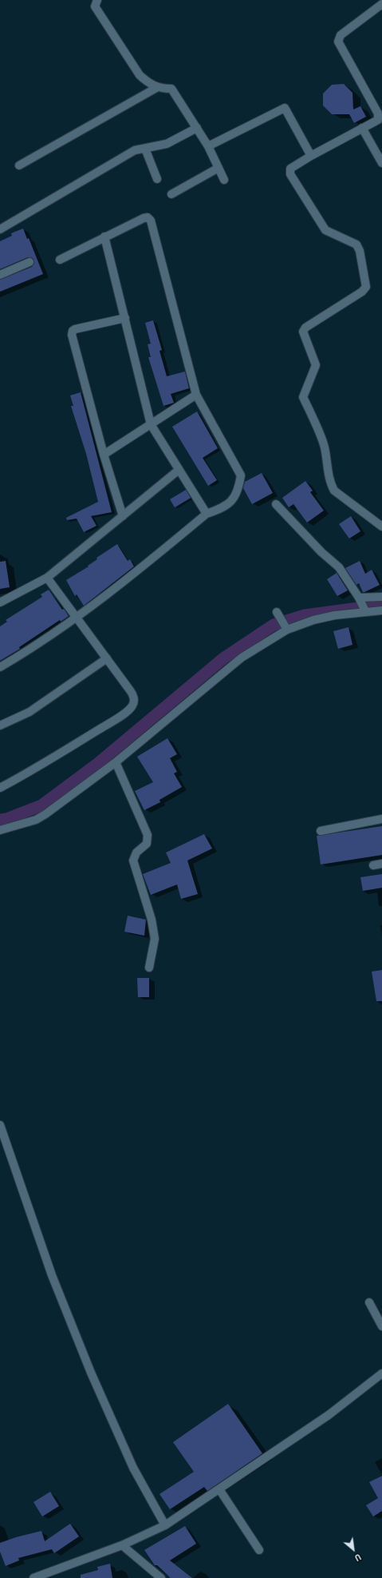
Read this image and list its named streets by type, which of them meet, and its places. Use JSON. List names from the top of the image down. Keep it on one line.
{"north":"bottom right"}
